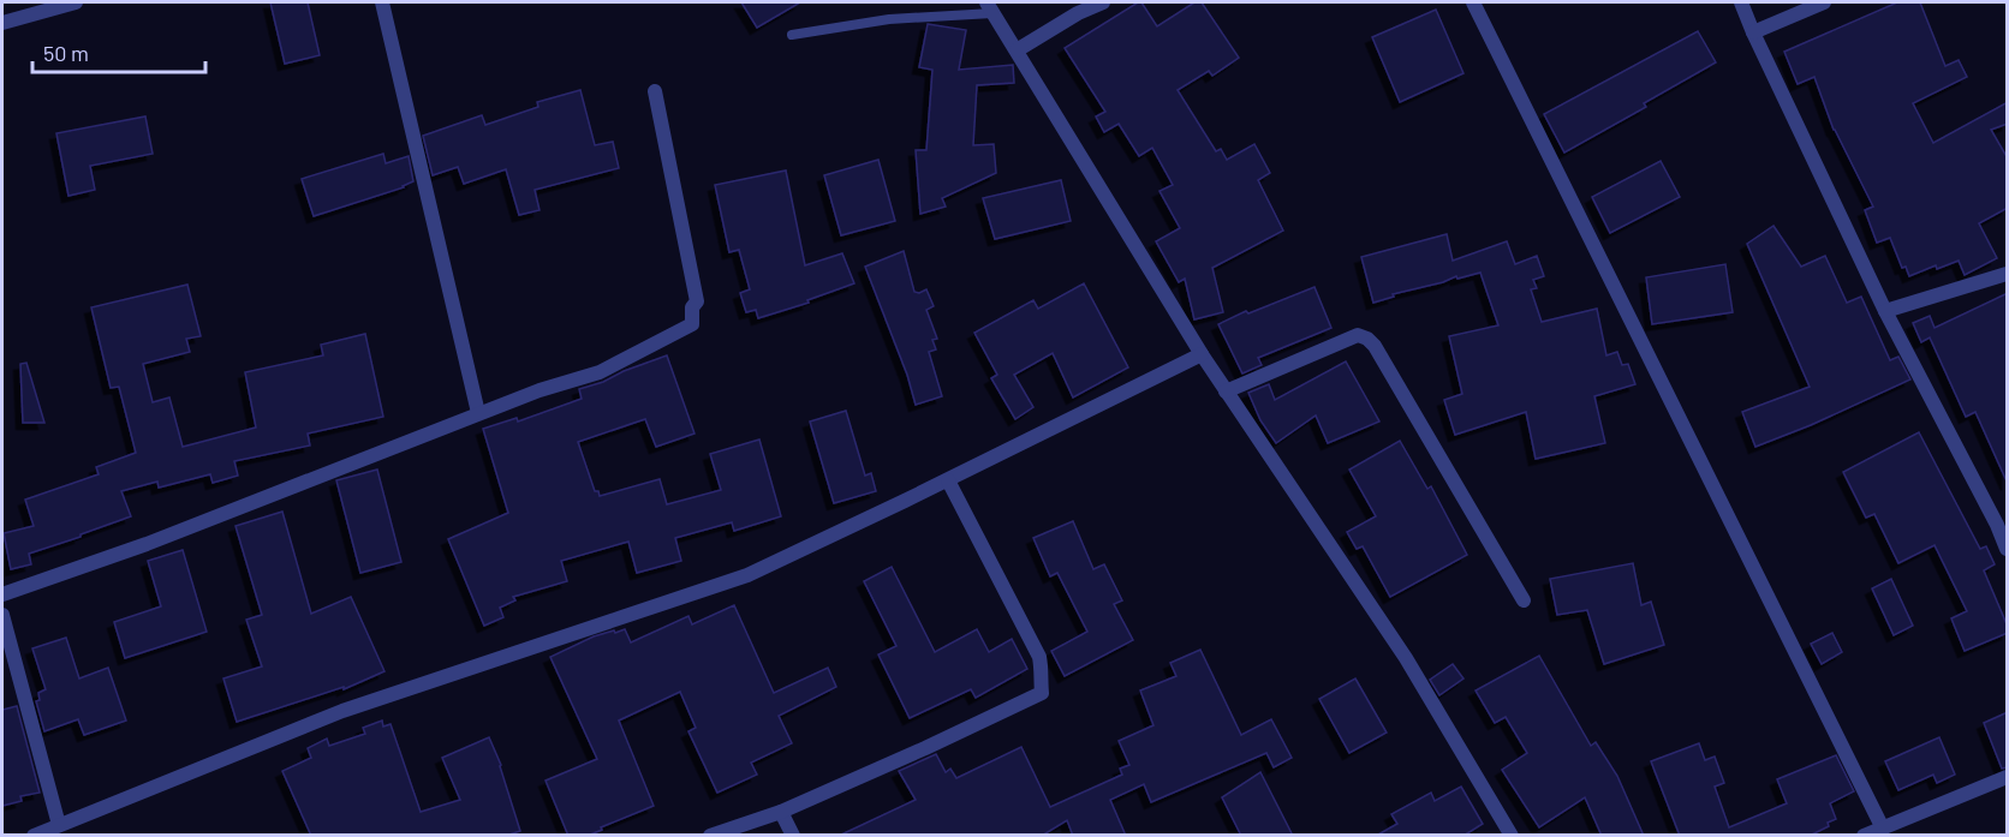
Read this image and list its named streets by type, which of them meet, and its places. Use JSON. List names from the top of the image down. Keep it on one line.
{"scale_bar":"50 m"}
